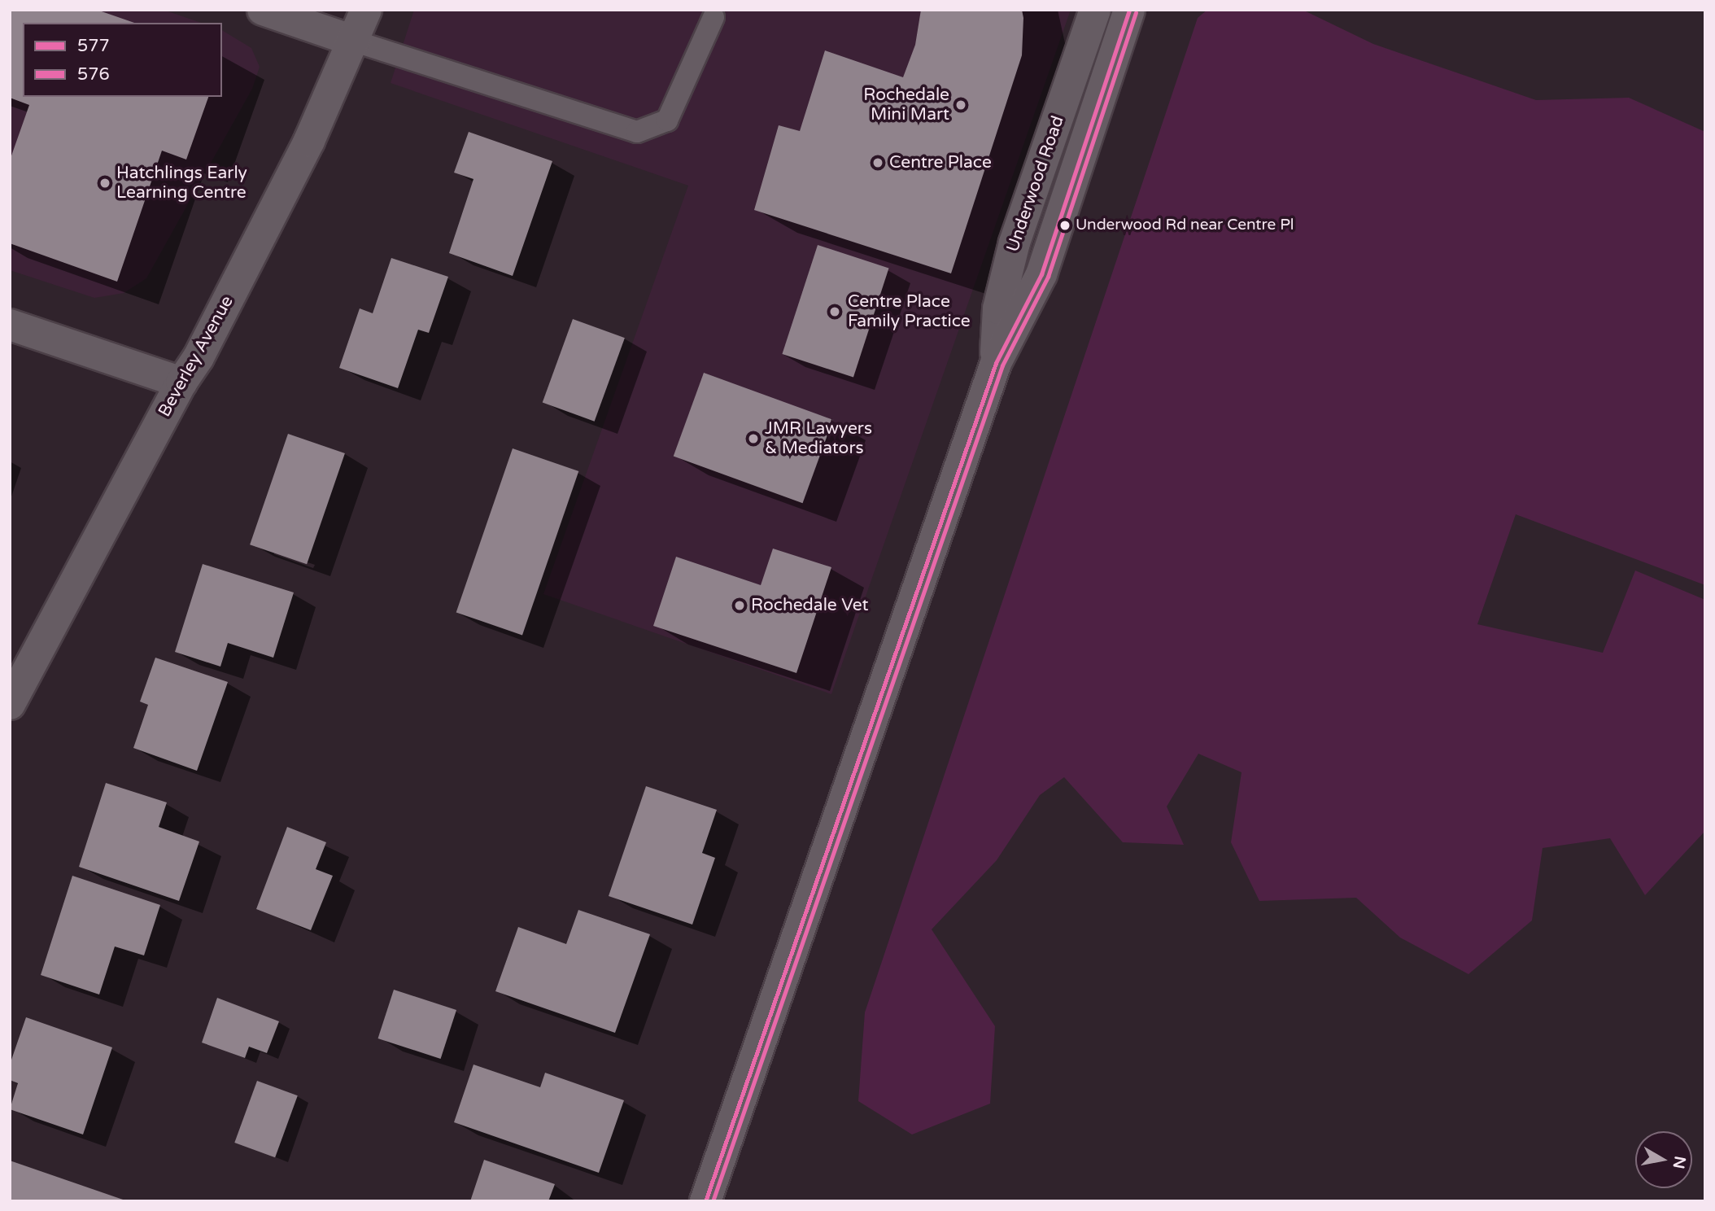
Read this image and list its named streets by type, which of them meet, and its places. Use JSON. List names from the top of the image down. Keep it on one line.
{"streets":{"main road":["Underwood Road","Beverley Avenue"]},"places":["Rochedale Mini Mart","Centre Place","Hatchlings Early Learning Centre","Underwood Rd near Centre Pl","Centre Place Family Practice","JMR Lawyers & Mediators","Rochedale Vet"],"lines":["transit line 577","transit line 576"],"legend":["577","576"],"north":"right"}
